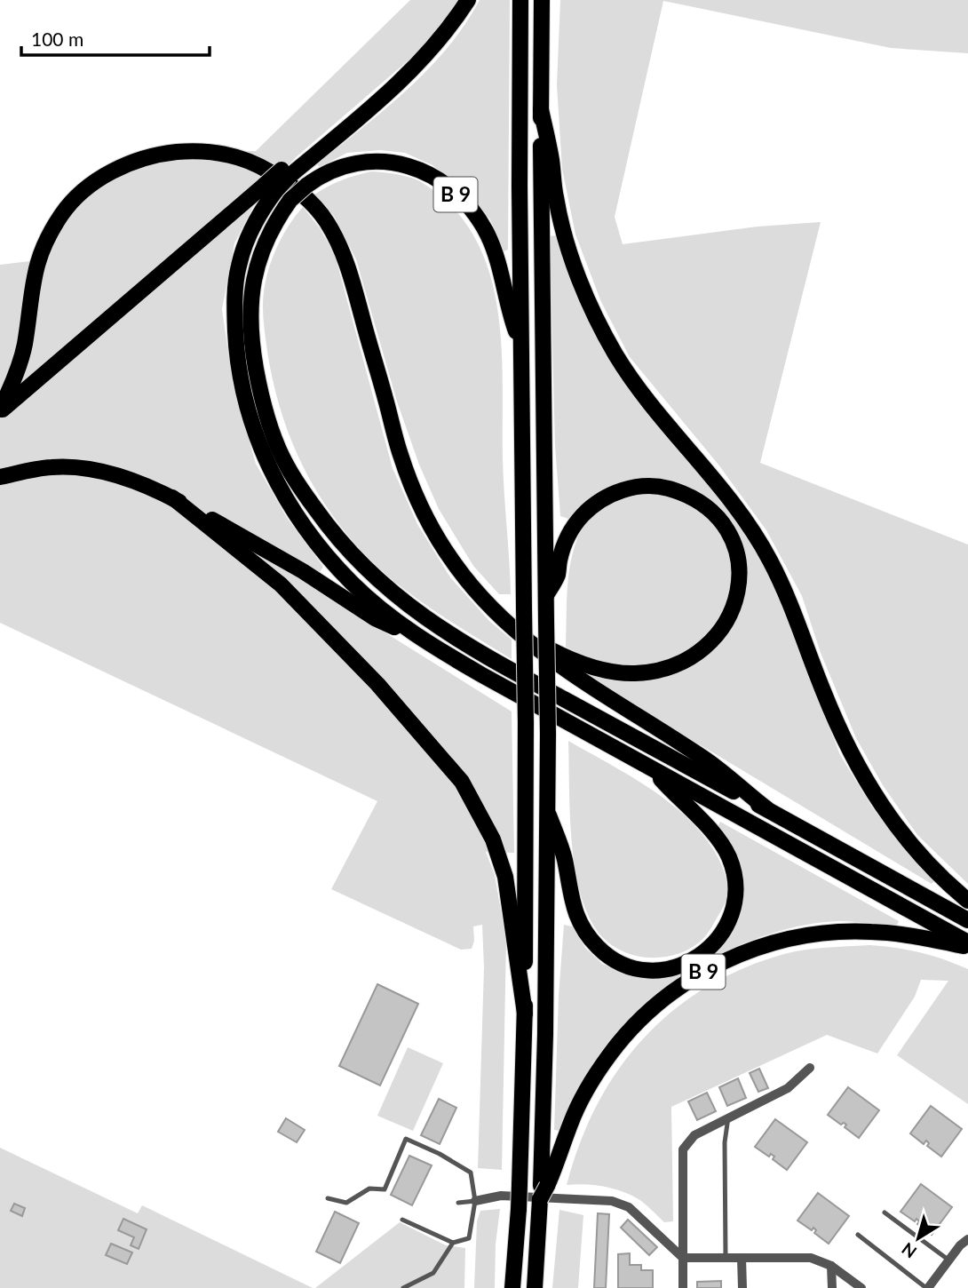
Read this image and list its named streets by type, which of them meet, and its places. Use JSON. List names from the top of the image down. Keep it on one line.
{"streets":{"highway":["B 9"]},"scale_bar":"100 m","north":"bottom left"}
